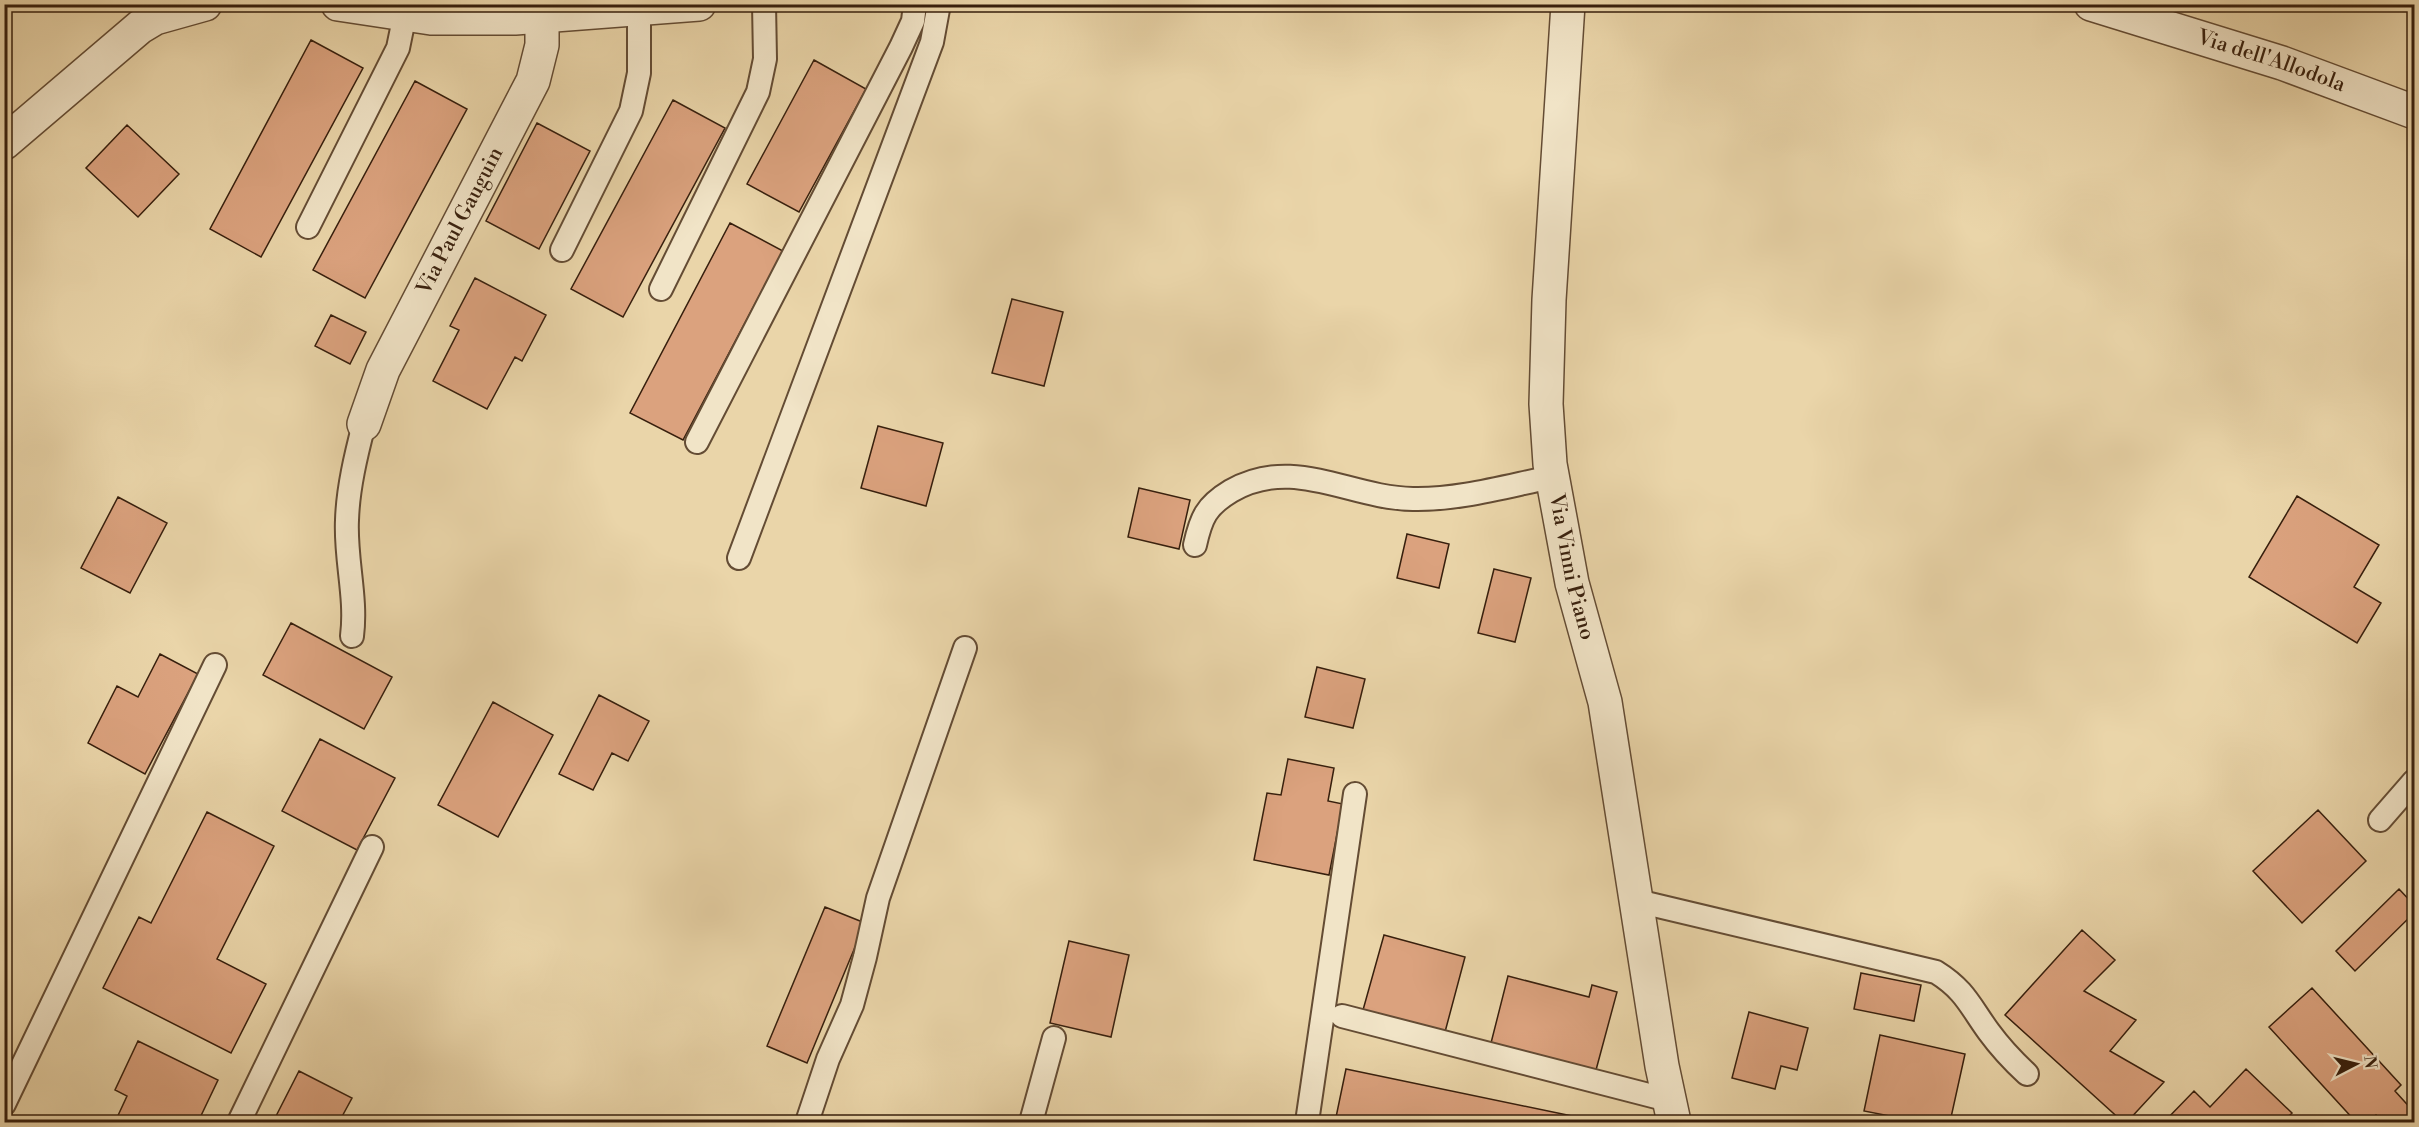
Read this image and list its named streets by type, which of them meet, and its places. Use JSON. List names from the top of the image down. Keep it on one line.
{"streets":{"street":["Via dell'Allodola","Via Paul Gauguin","Via Vinni Piano"]},"north":"right"}
